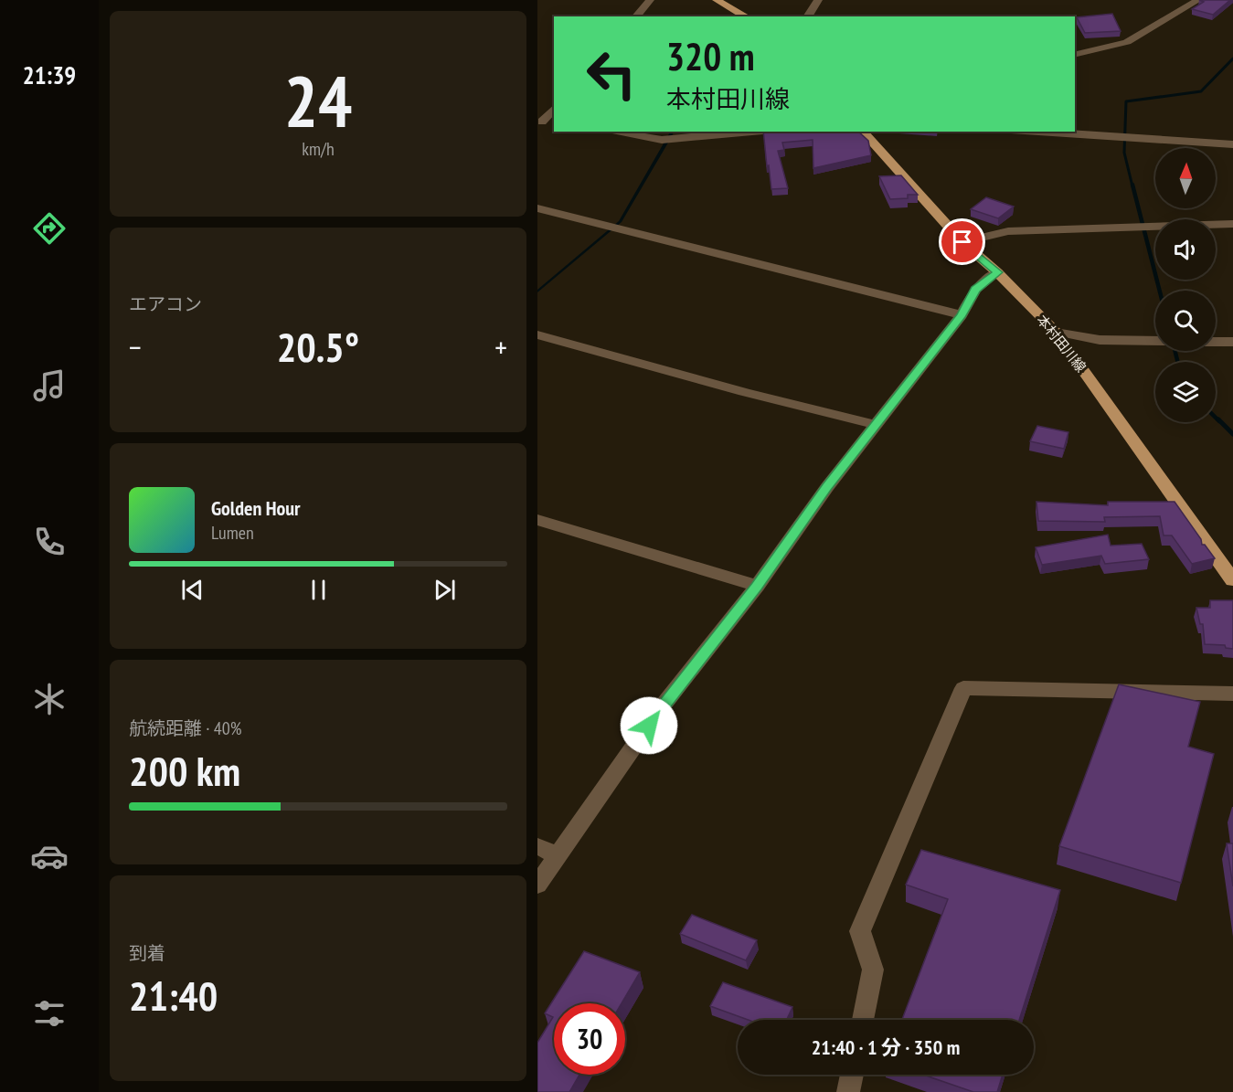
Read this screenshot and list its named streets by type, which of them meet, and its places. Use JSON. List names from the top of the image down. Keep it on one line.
{"streets":{"main road":["本村田川線"]},"north":"top","page":{"tabs":"21:39","tile":[["24","km/h"],"エアコン",["航続距離 · 40%","200 km"],["到着","21:40"]],"turn":["320 m","本村田川線"],"heat":["−","20.5°","+"],"song":["Golden Hour","Lumen"],"limit":"30","trip":"21:40 · 1 分 · 350 m"}}
